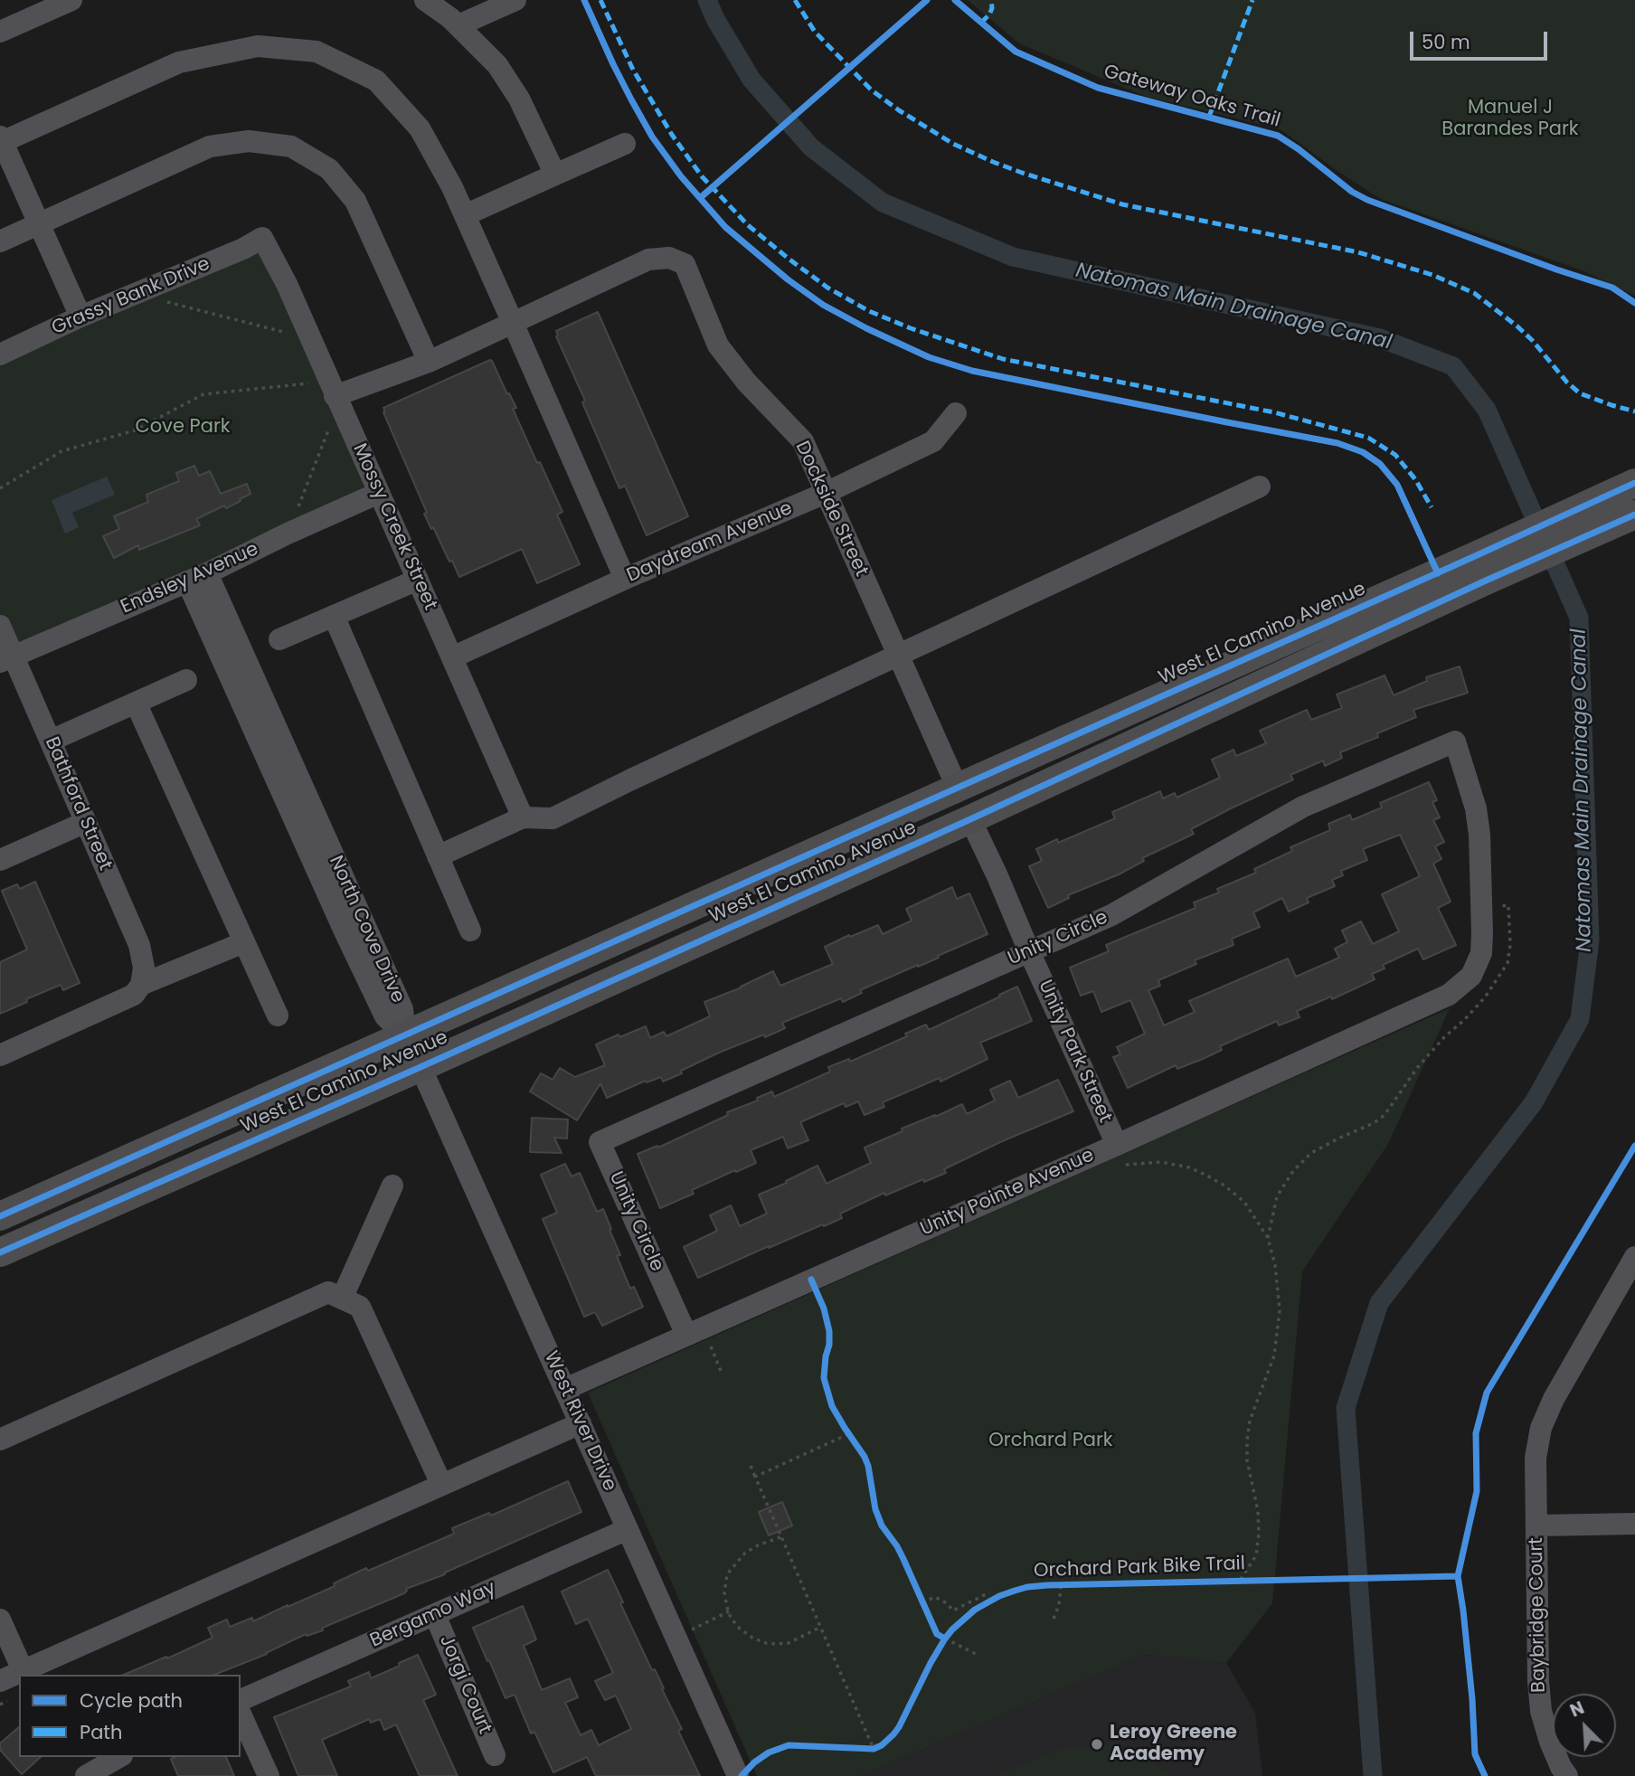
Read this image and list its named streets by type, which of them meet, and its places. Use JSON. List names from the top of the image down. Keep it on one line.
{"streets":{"main road":["West El Camino Avenue"],"street":["Grassy Bank Drive","Dockside Street","Mossy Creek Street","Daydream Avenue","Endsley Avenue","Bathford Street","North Cove Drive","Unity Circle","Unity Park Street","Unity Pointe Avenue","West River Drive","Bergamo Way","Baybridge Court","Jorgi Court"],"cycle path":["Gateway Oaks Trail","Orchard Park Bike Trail"]},"crossings":[["Grassy Bank Drive","Mossy Creek Street"],["Dockside Street","Daydream Avenue"],["Dockside Street","West El Camino Avenue"],["Mossy Creek Street","Daydream Avenue"],["Mossy Creek Street","Endsley Avenue"],["Endsley Avenue","Bathford Street"],["Endsley Avenue","North Cove Drive"],["West El Camino Avenue","North Cove Drive"],["West El Camino Avenue","Unity Park Street"],["West El Camino Avenue","West River Drive"],["North Cove Drive","West River Drive"],["Unity Circle","Unity Park Street"],["Unity Circle","Unity Pointe Avenue"],["Unity Park Street","Unity Pointe Avenue"],["Unity Pointe Avenue","West River Drive"],["West River Drive","Bergamo Way"],["Bergamo Way","Jorgi Court"]],"water":["Natomas Main Drainage Canal"],"parks":["Manuel J Barandes Park","Cove Park","Orchard Park"],"places":["Leroy Greene Academy"],"legend":["Cycle path","Path"],"scale_bar":"50 m","north":"top left"}
